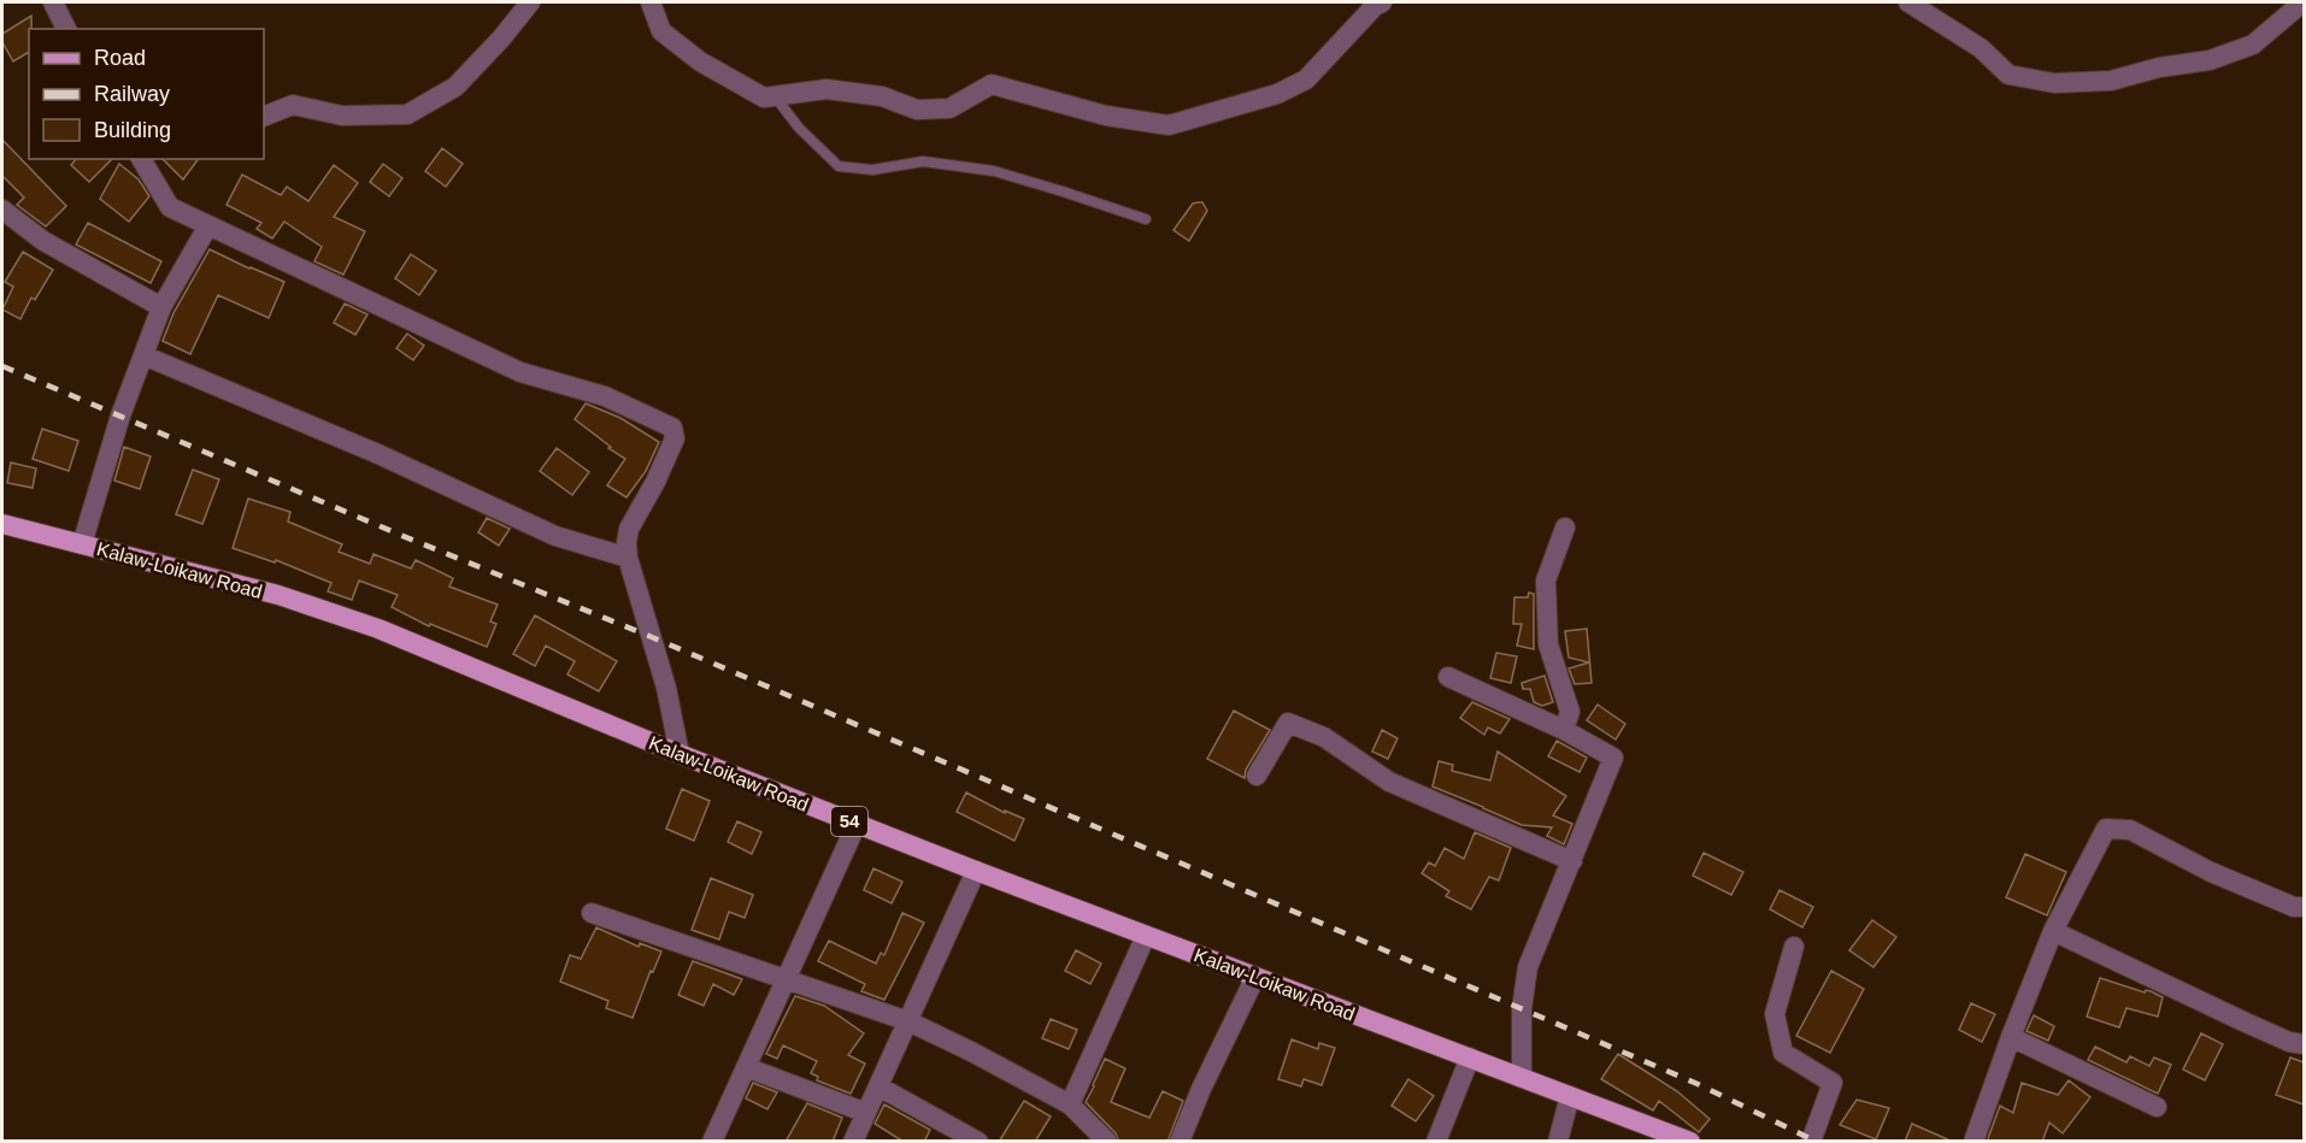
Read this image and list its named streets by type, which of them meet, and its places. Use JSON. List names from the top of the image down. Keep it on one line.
{"streets":{"main road":["Kalaw-Loikaw Road","54"]},"legend":["Road","Railway","Building"]}
